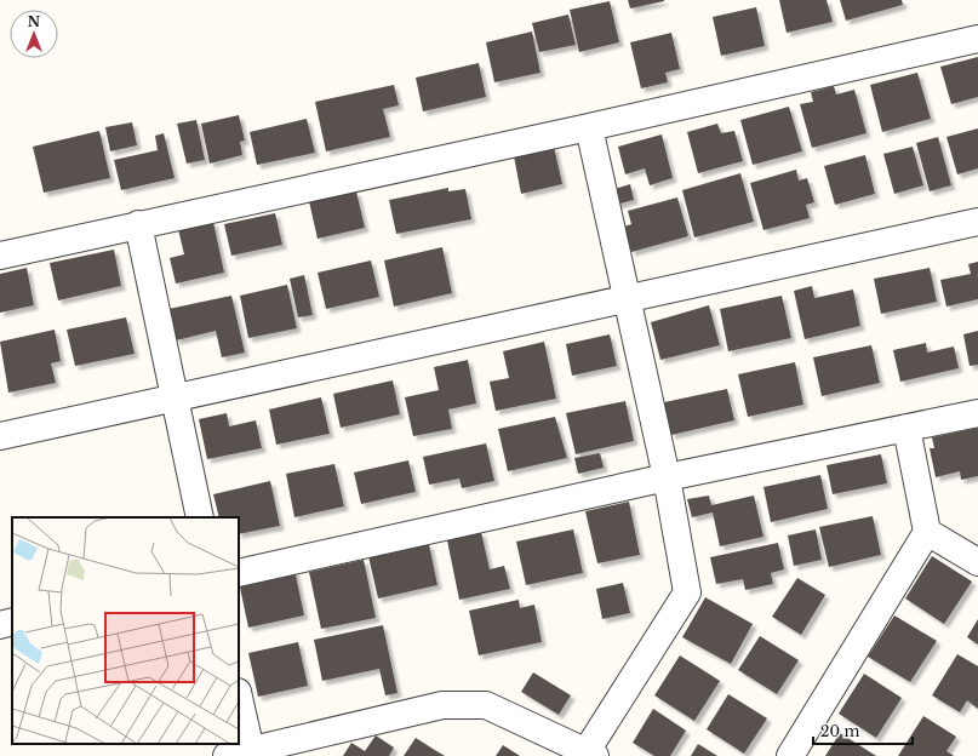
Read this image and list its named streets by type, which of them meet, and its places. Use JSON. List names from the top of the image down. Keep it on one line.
{"scale_bar":"20 m","north":"top"}
